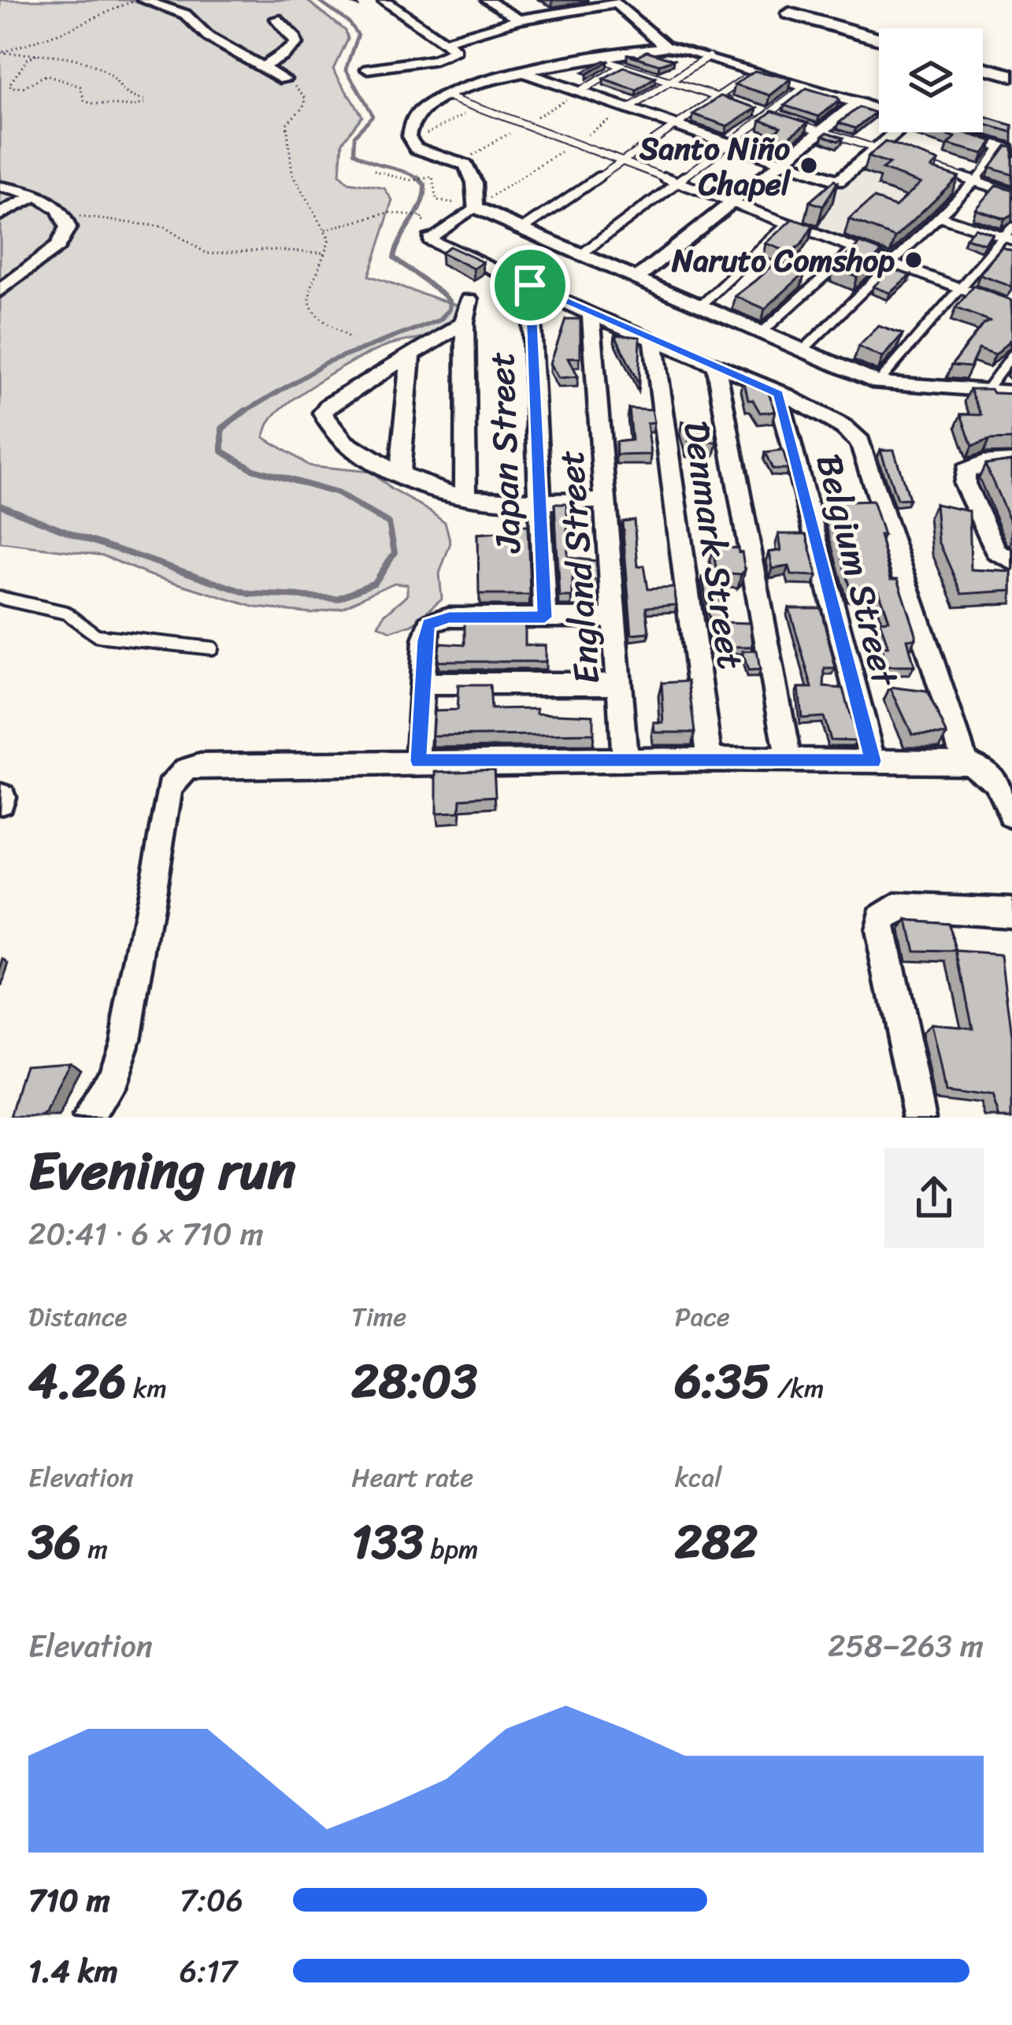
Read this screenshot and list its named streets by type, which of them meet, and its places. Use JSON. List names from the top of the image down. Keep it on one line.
{"streets":{"street":["Japan Street","Denmark Street","England Street","Belgium Street"]},"places":["Santo Niño Chapel","Naruto Comshop"],"page":{"heading":["Evening run","20:41 · 6 × 710 m"],"stats":[["Distance","4.26 km"],["Time","28:03"],["Pace","6:35 /km"],["Elevation","36 m"],["Heart rate","133 bpm"],["kcal","282"]],"chart":["Elevation","258–263 m"],"list":[{"name":"710 m","note":"7:06"},{"name":"1.4 km","note":"6:17"}]}}
